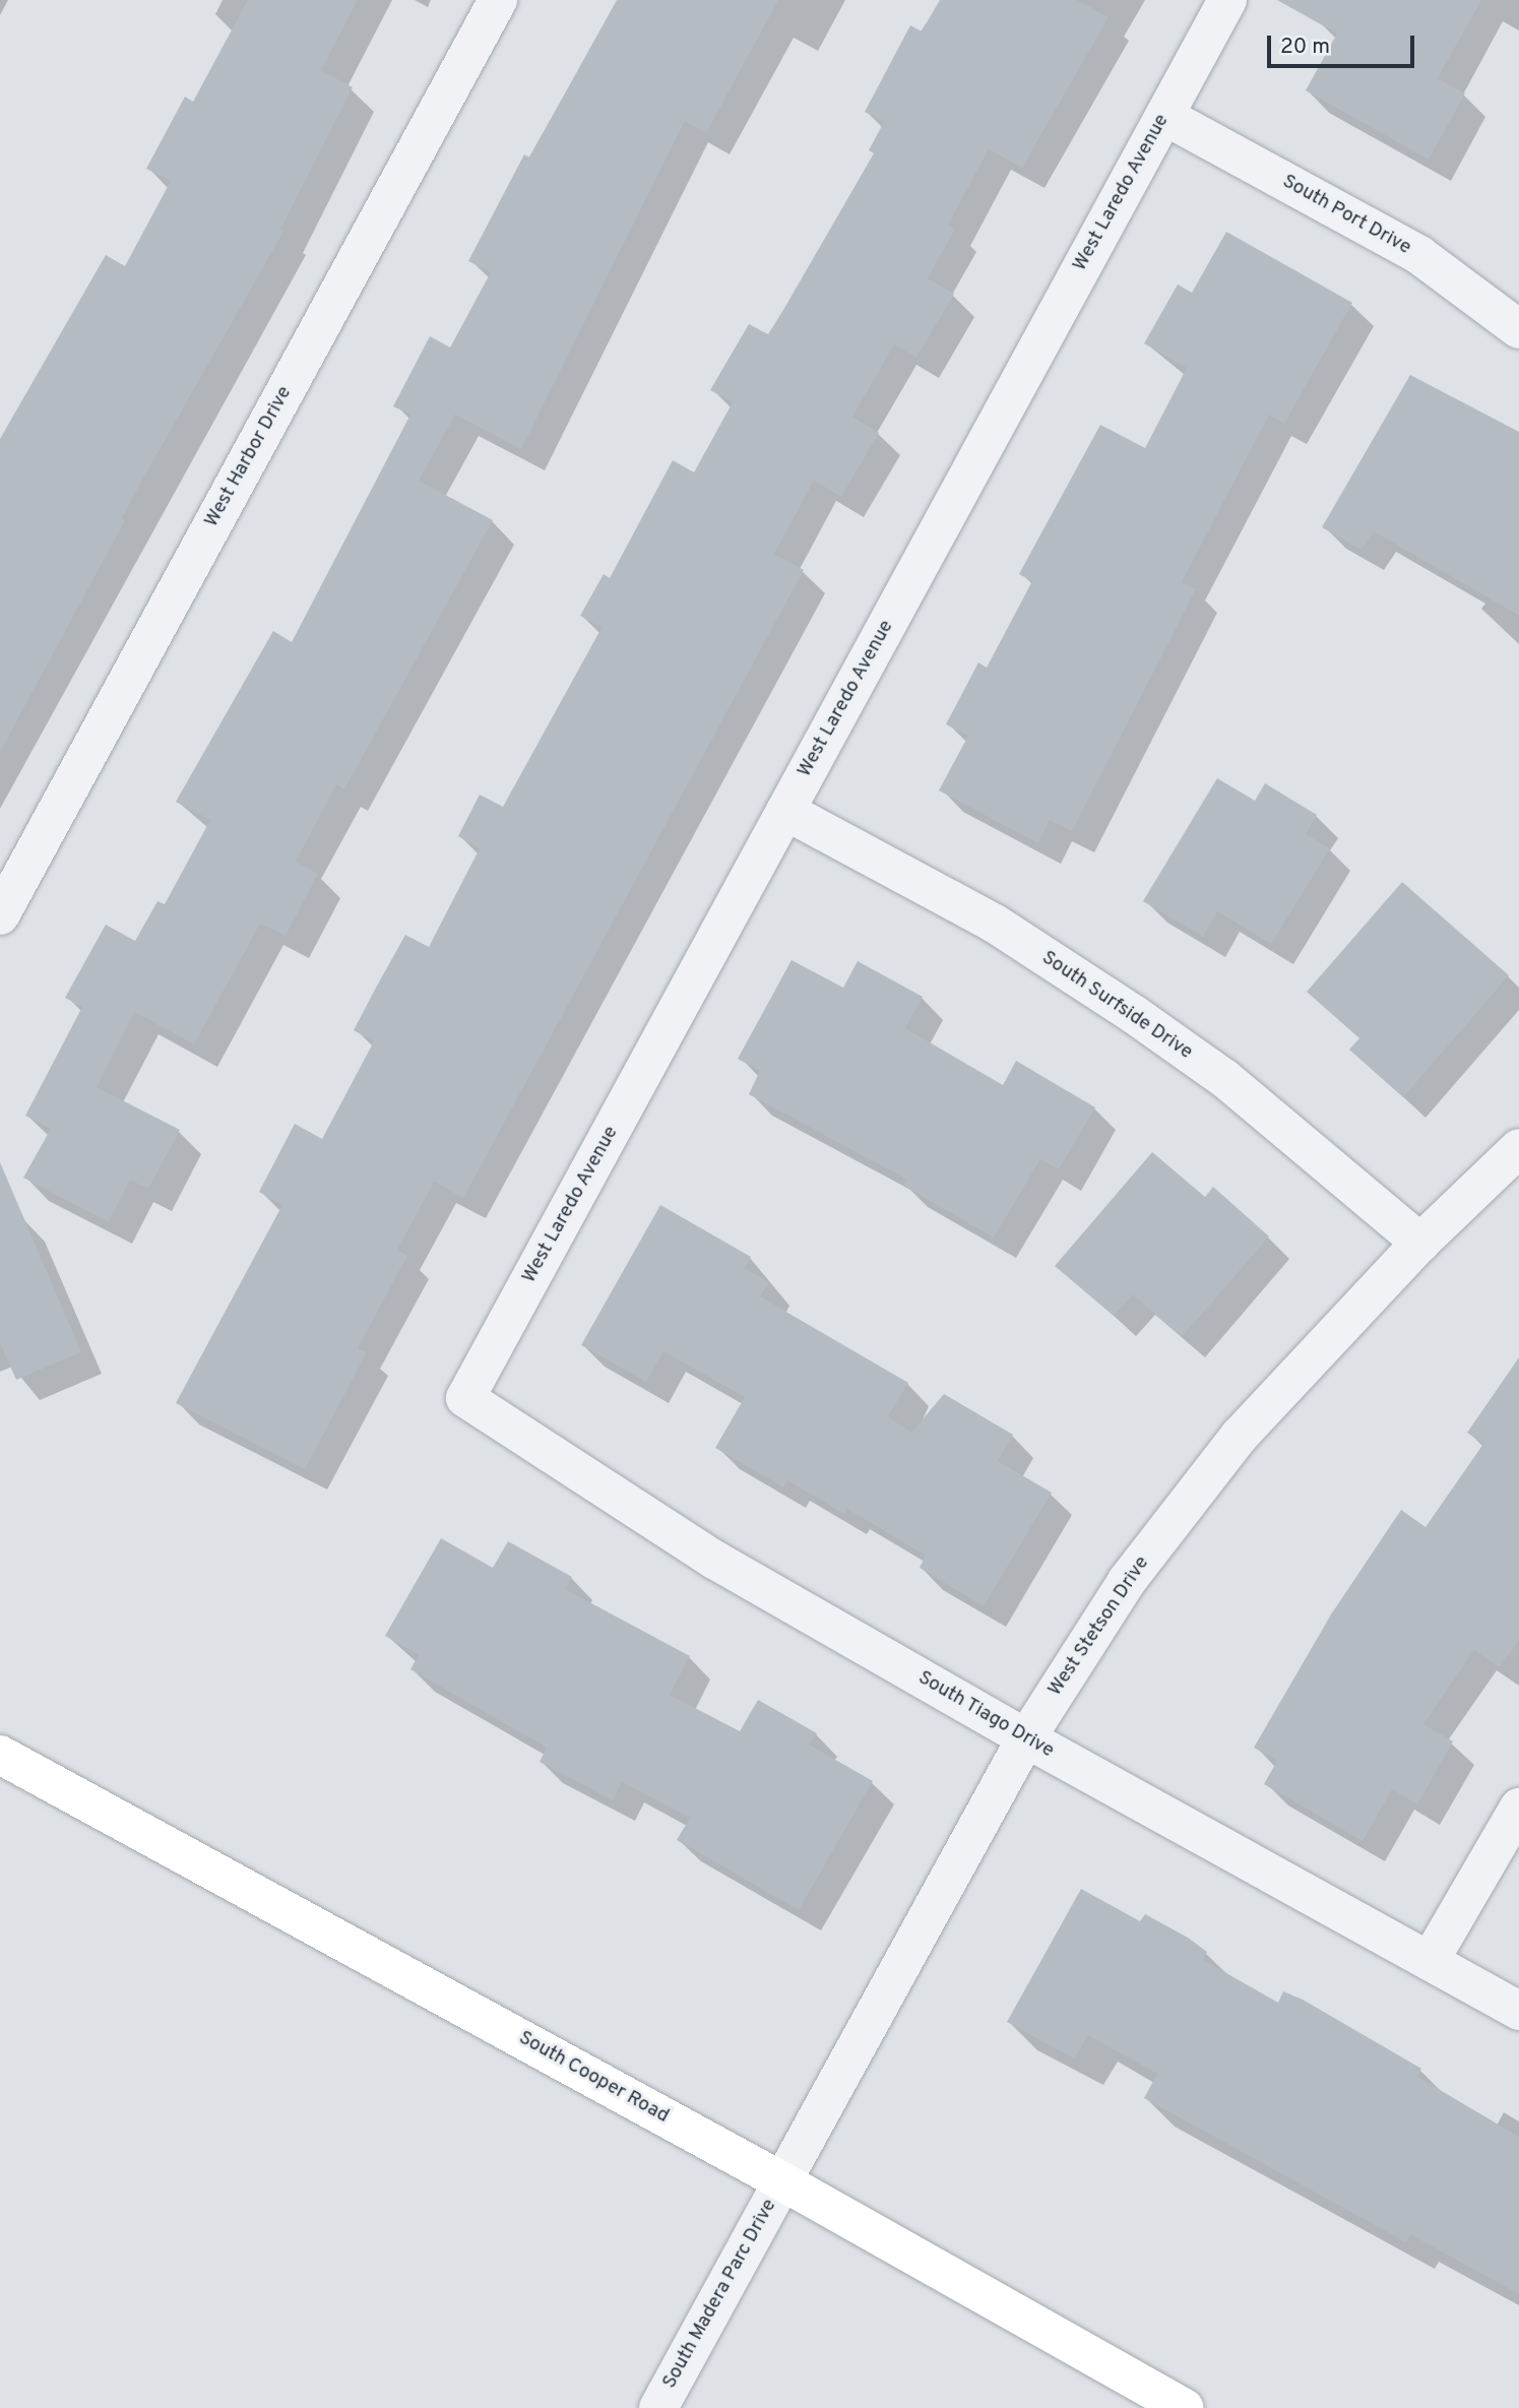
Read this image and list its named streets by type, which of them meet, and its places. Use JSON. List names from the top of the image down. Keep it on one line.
{"streets":{"main road":["South Cooper Road"],"street":["West Laredo Avenue","South Port Drive","West Harbor Drive","South Surfside Drive","West Stetson Drive","South Tiago Drive","South Madera Parc Drive"]},"crossings":[["West Laredo Avenue","South Port Drive"],["West Laredo Avenue","South Surfside Drive"],["West Laredo Avenue","South Tiago Drive"],["South Surfside Drive","West Stetson Drive"],["West Stetson Drive","South Tiago Drive"],["West Stetson Drive","South Cooper Road"],["West Stetson Drive","South Madera Parc Drive"],["South Cooper Road","South Madera Parc Drive"]],"scale_bar":"20 m"}
